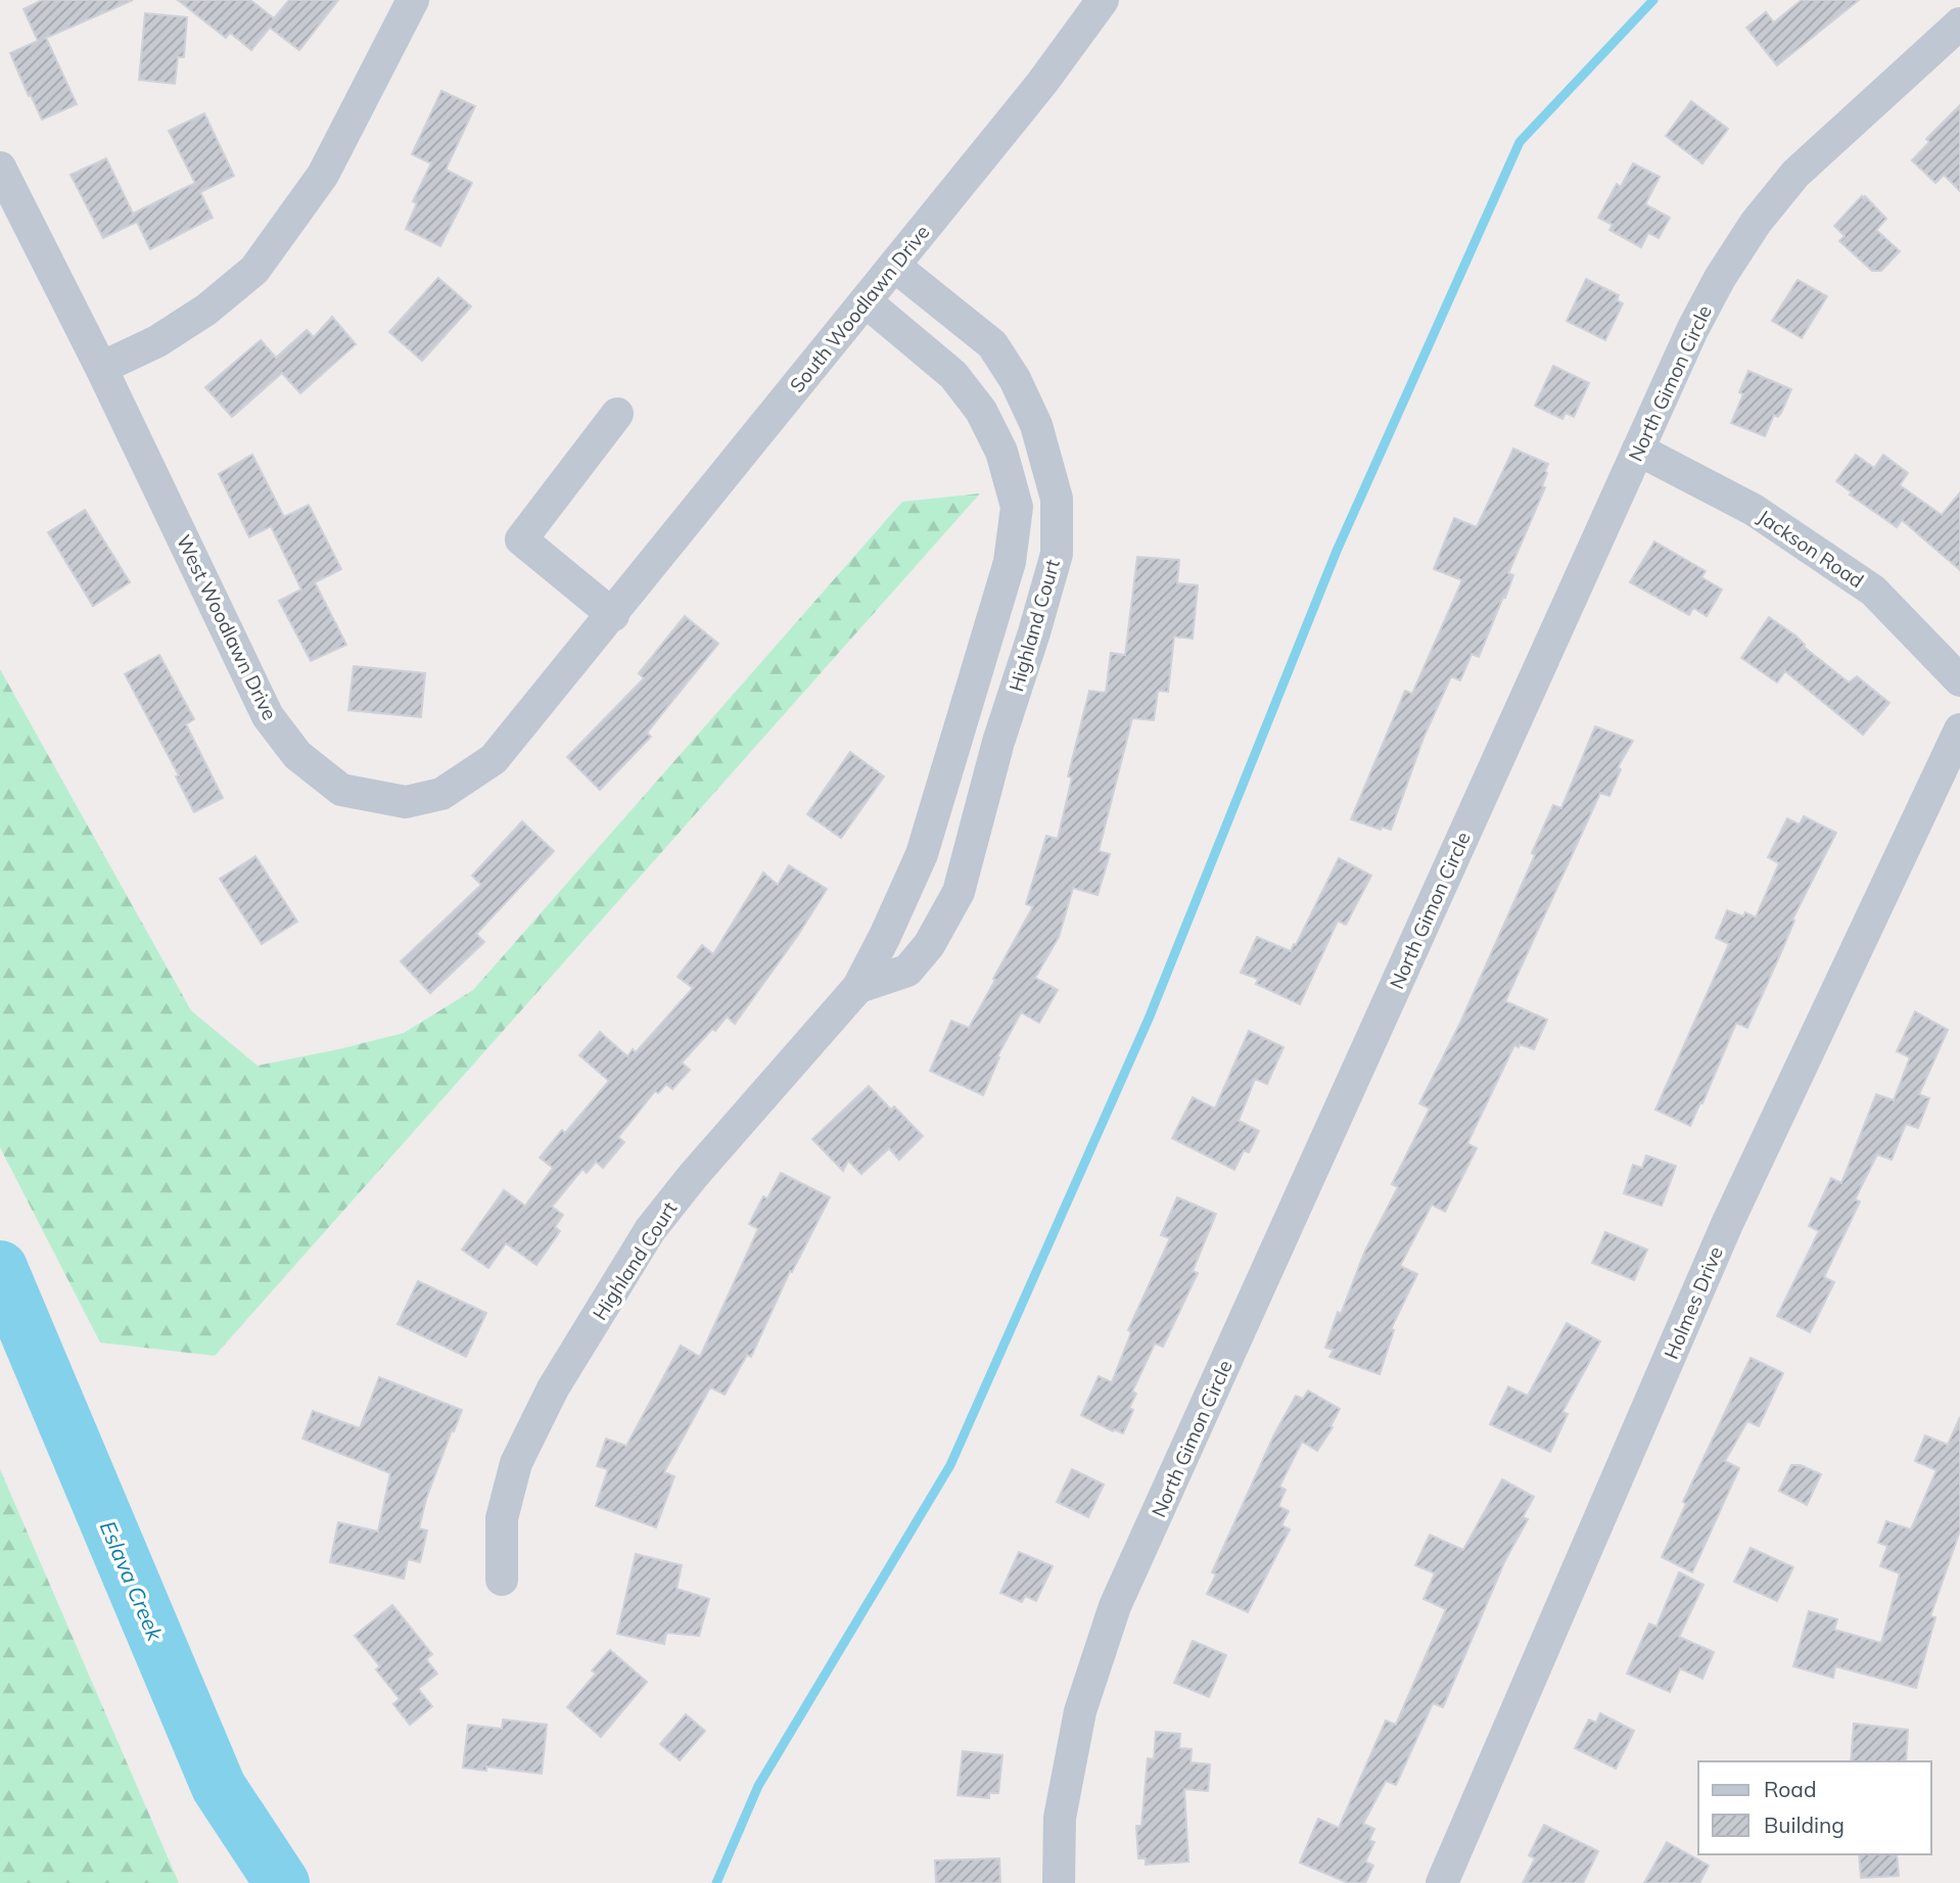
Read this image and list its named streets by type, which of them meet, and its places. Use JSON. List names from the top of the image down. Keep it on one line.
{"streets":{"street":["South Woodlawn Drive","North Gimon Circle","Jackson Road","Highland Court","West Woodlawn Drive","Holmes Drive"]},"crossings":[["South Woodlawn Drive","Highland Court"],["South Woodlawn Drive","West Woodlawn Drive"],["North Gimon Circle","Jackson Road"]],"water":["Eslava Creek"],"legend":["Road","Building"]}
